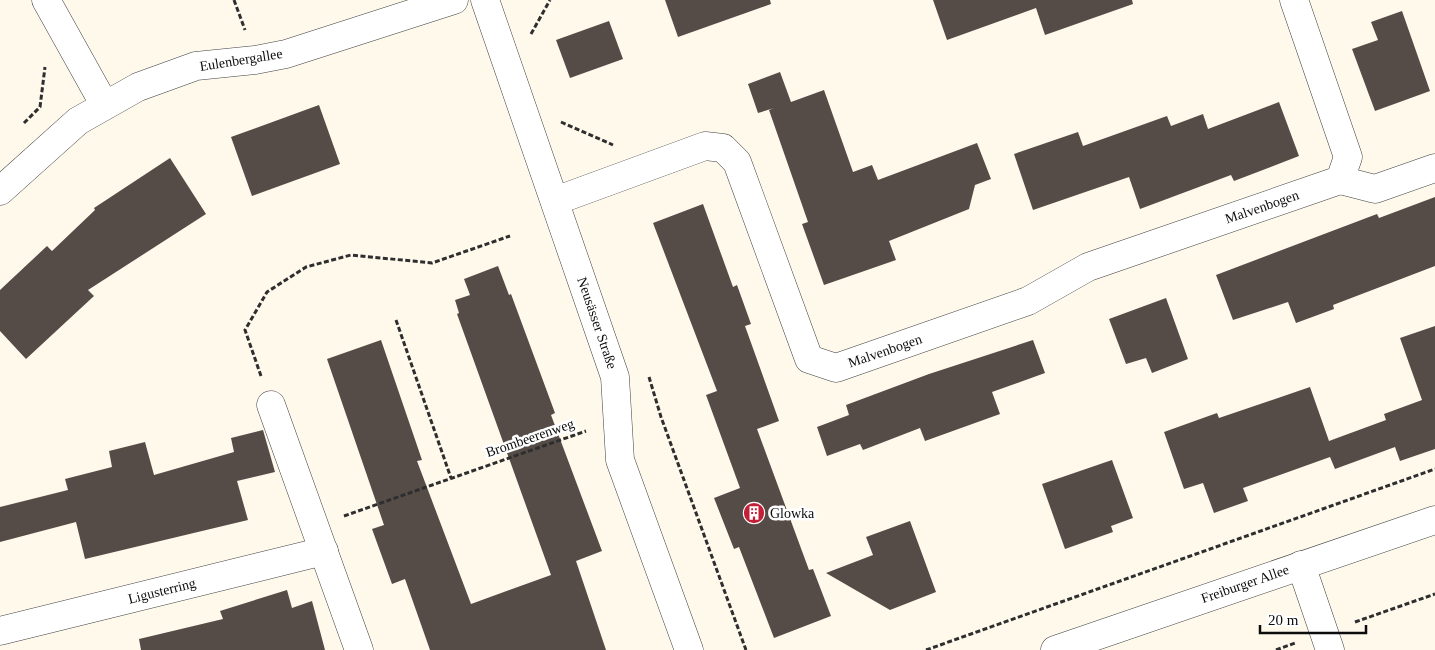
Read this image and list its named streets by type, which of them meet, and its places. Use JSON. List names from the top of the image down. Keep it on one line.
{"streets":{"street":["Eulenbergallee","Malvenbogen","Neusässer Straße","Freiburger Allee","Ligusterring"],"path":["Brombeerenweg"]},"crossings":[["Malvenbogen","Neusässer Straße"],["Neusässer Straße","Brombeerenweg"]],"places":{"building":["Glowka"]},"scale_bar":"20 m"}
